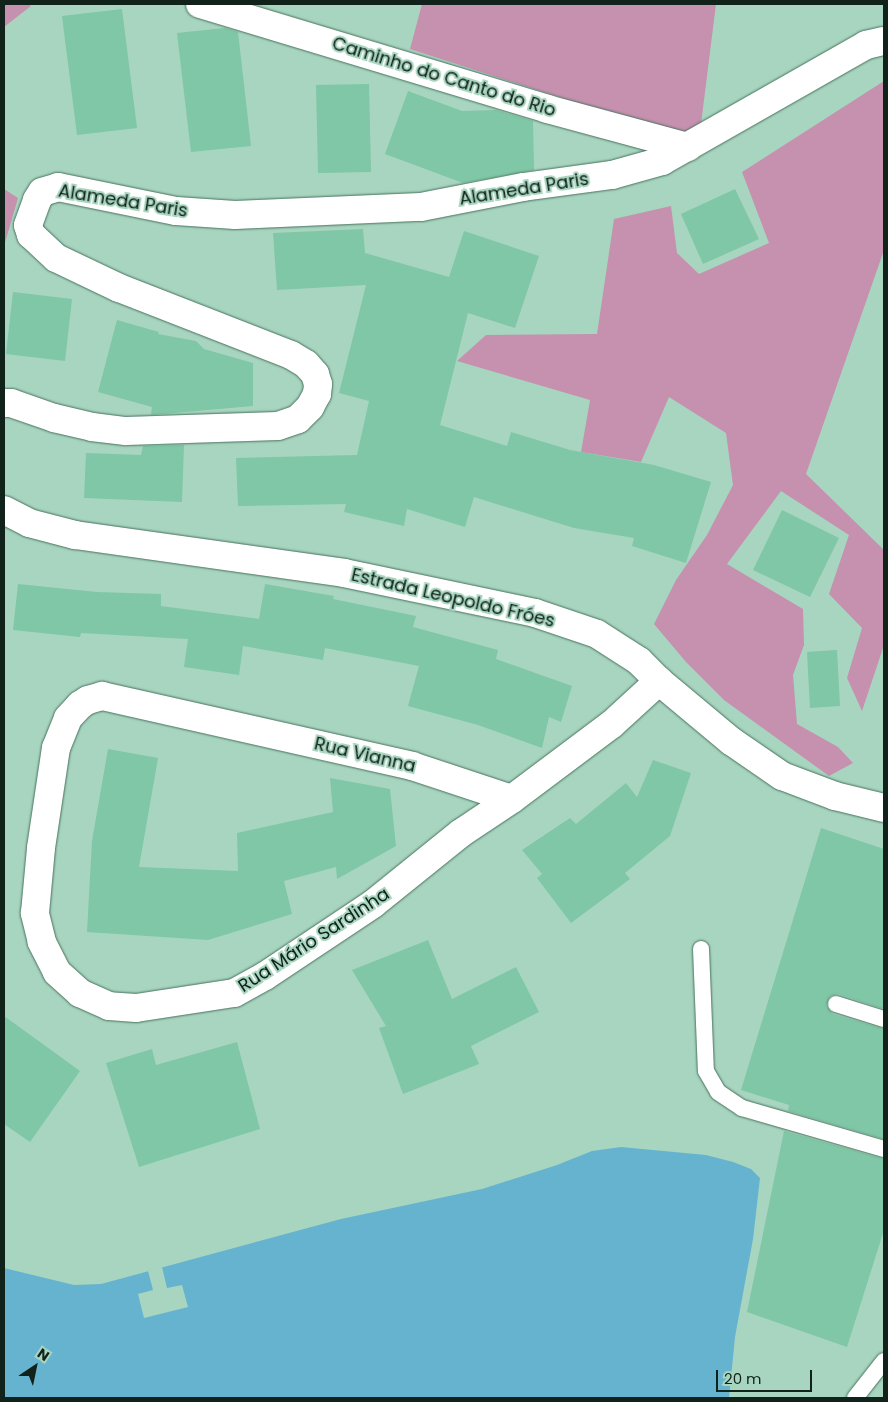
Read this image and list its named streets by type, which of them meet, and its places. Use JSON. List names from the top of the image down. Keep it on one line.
{"streets":{"street":["Caminho do Canto do Rio","Alameda Paris","Estrada Leopoldo Fróes","Rua Vianna","Rua Mário Sardinha"]},"crossings":[["Caminho do Canto do Rio","Alameda Paris"],["Rua Vianna","Rua Mário Sardinha"]],"scale_bar":"20 m","north":"top right"}
